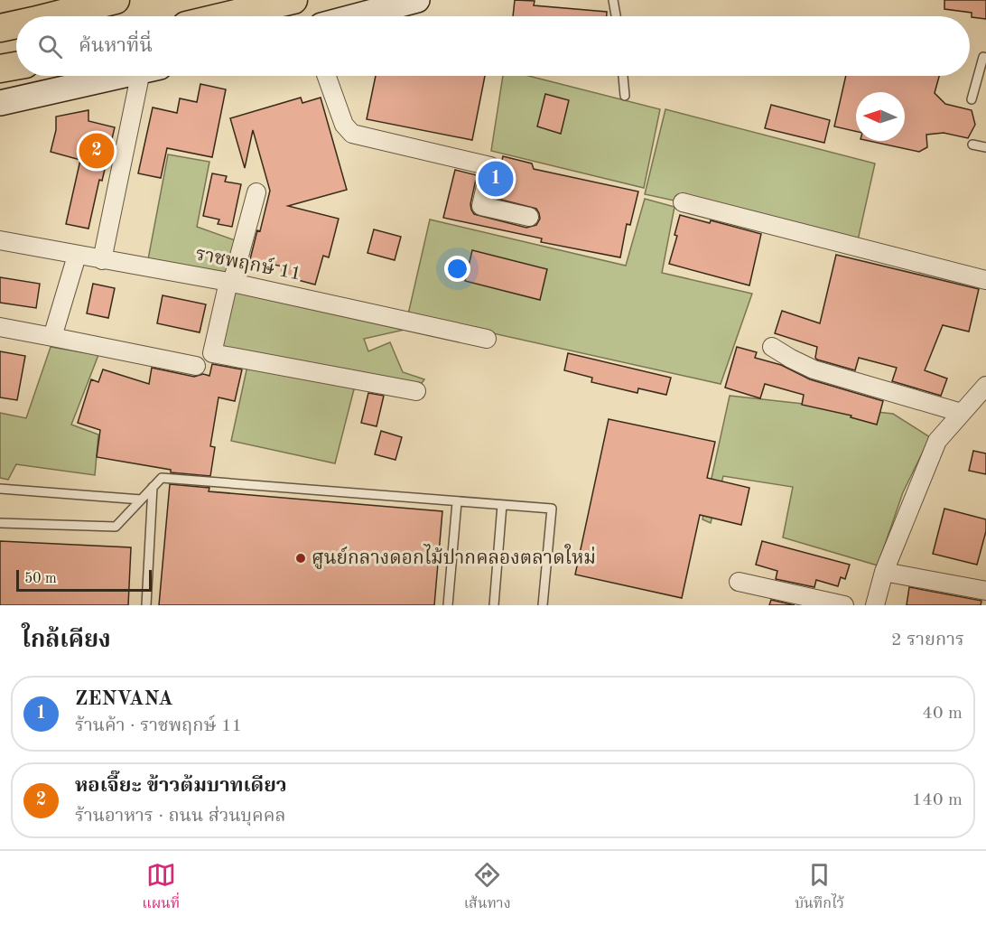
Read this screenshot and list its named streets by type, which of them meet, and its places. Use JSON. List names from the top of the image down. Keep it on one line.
{"streets":{"street":["ราชพฤกษ์ 11"]},"places":["ศูนย์กลางดอกไม้ปากคลองตลาดใหม่"],"scale_bar":"50 m","north":"left","page":{"search":"ค้นหาที่นี่","pins":["2","1"],"scale":"50 m","heading":["ใกล้เคียง","2 รายการ"],"list":[{"mark":"1","name":"ZENVANA","note":"ร้านค้า · ราชพฤกษ์ 11","value":"40 m"},{"mark":"2","name":"หอเจี๊ยะ ข้าวต้มบาทเดียว","note":"ร้านอาหาร · ถนน ส่วนบุคคล","value":"140 m"}],"nav":["แผนที่","เส้นทาง","บันทึกไว้"]}}
